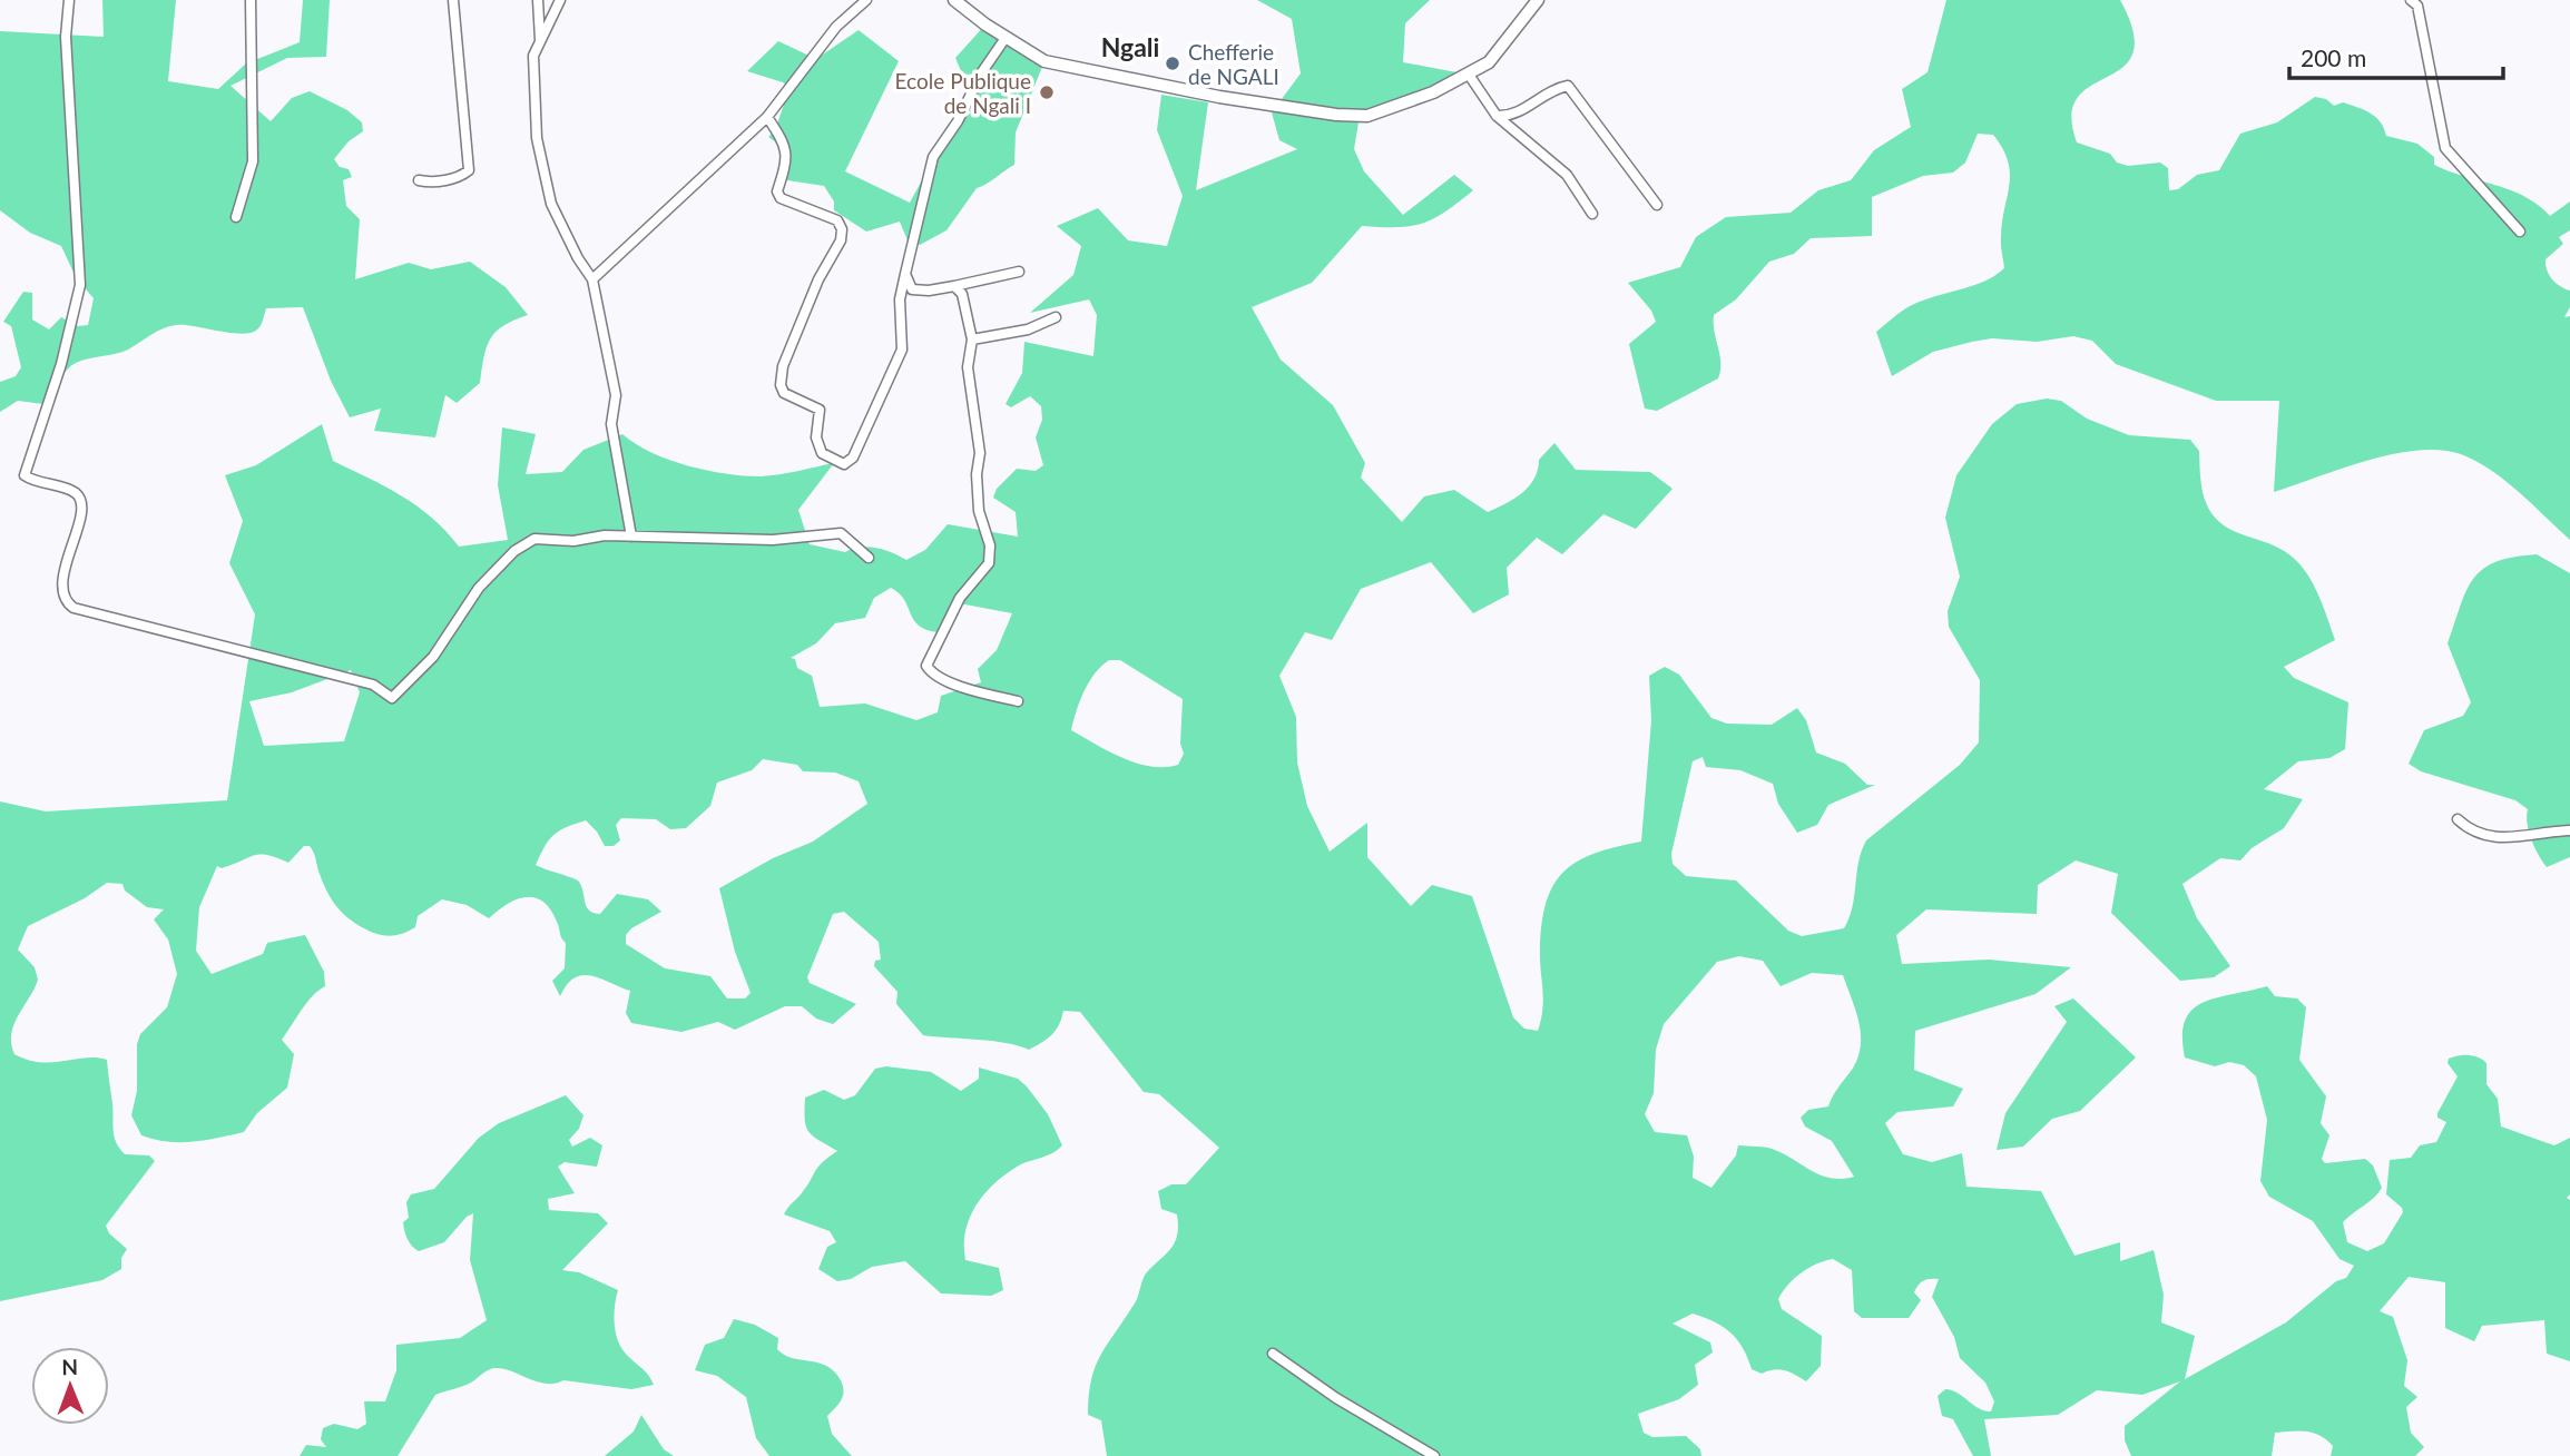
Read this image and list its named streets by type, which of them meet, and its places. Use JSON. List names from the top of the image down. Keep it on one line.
{"districts":["Ngali"],"places":["Chefferie de NGALI","Ecole Publique de Ngali I"],"scale_bar":"200 m","north":"top"}
